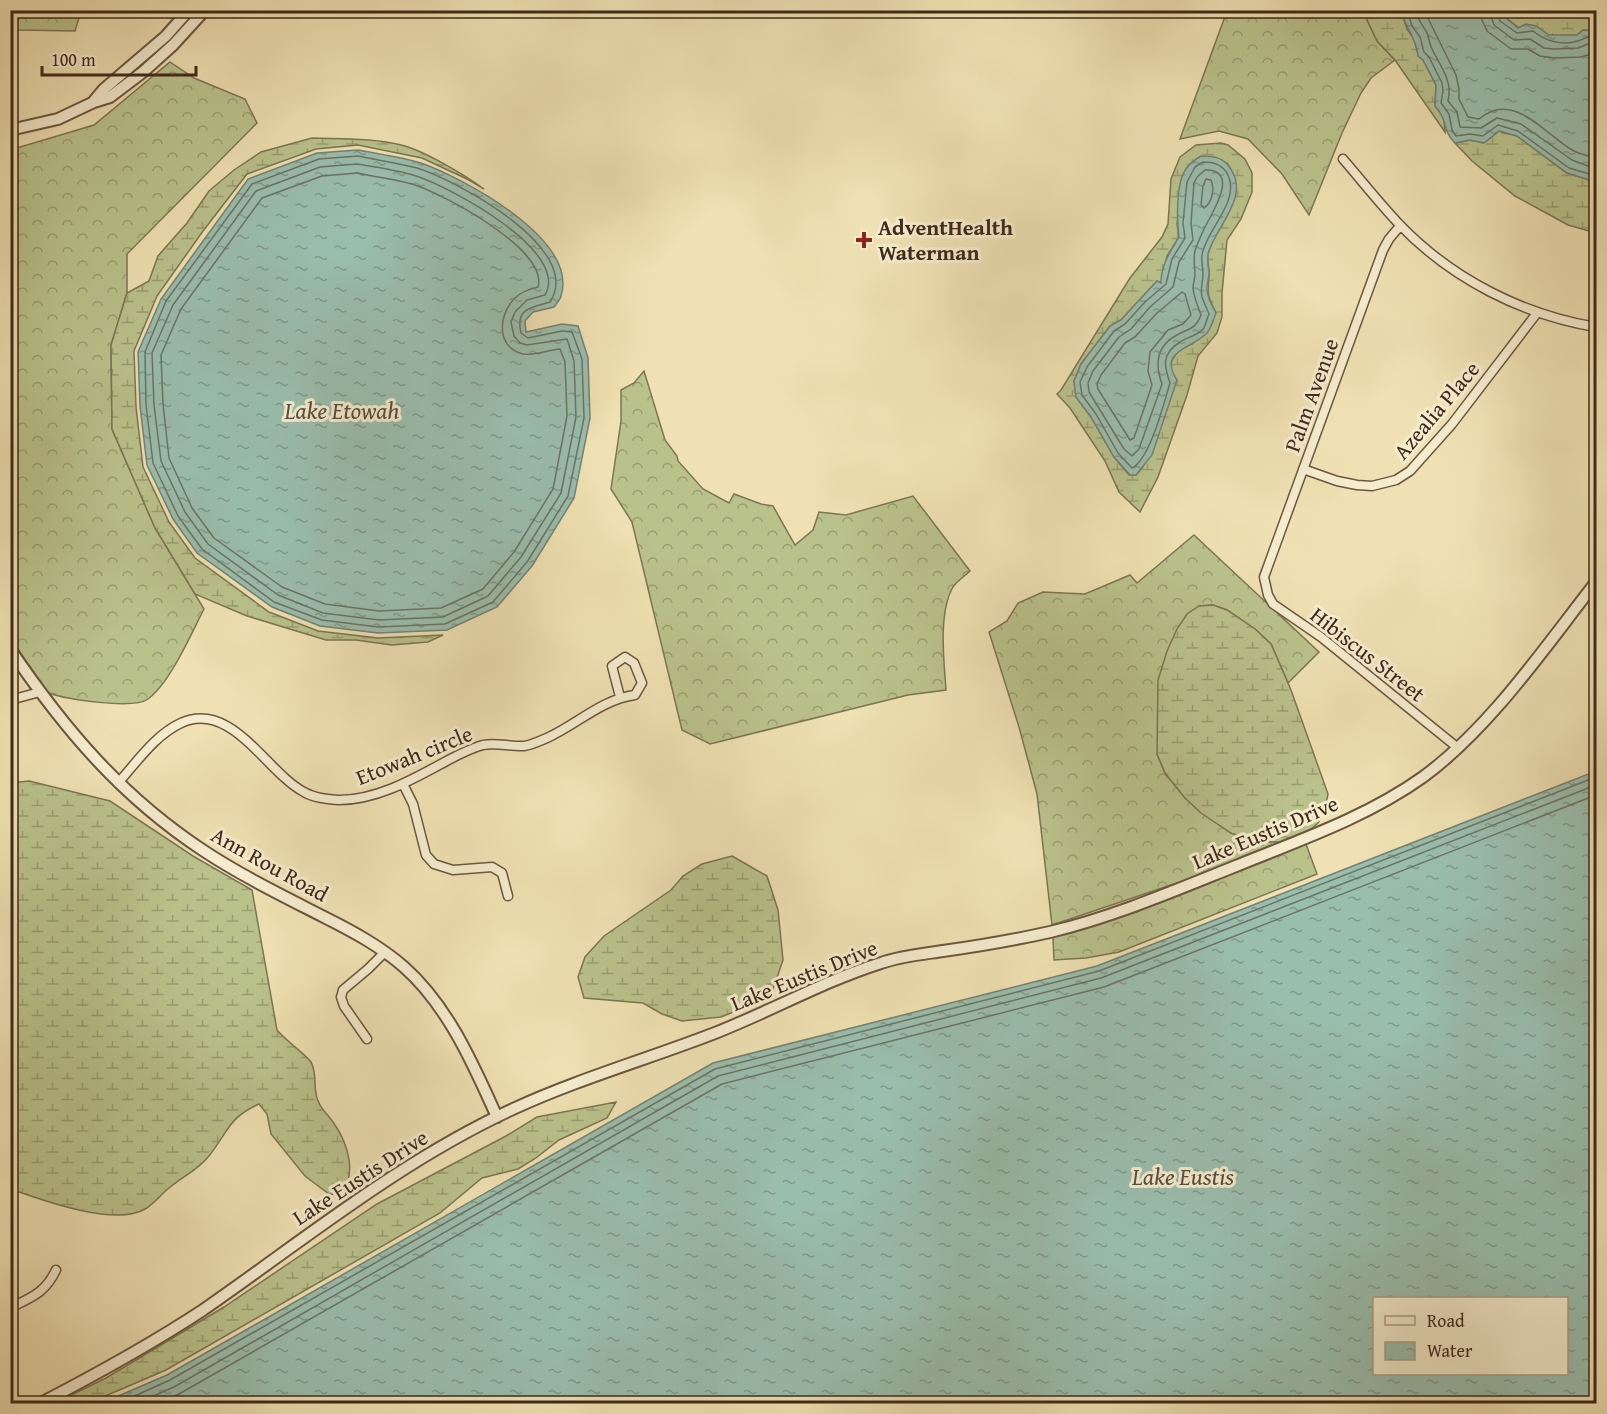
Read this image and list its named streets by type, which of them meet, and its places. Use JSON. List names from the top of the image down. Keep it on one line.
{"streets":{"street":["Palm Avenue","Azealia Place","Hibiscus Street","Etowah circle","Lake Eustis Drive","Ann Rou Road"]},"crossings":[["Palm Avenue","Azealia Place"],["Palm Avenue","Hibiscus Street"],["Hibiscus Street","Lake Eustis Drive"],["Etowah circle","Ann Rou Road"],["Lake Eustis Drive","Ann Rou Road"]],"water":["Lake Etowah","Lake Eustis"],"places":{"health":["AdventHealth Waterman"]},"legend":["Road","Water"],"scale_bar":"100 m"}
